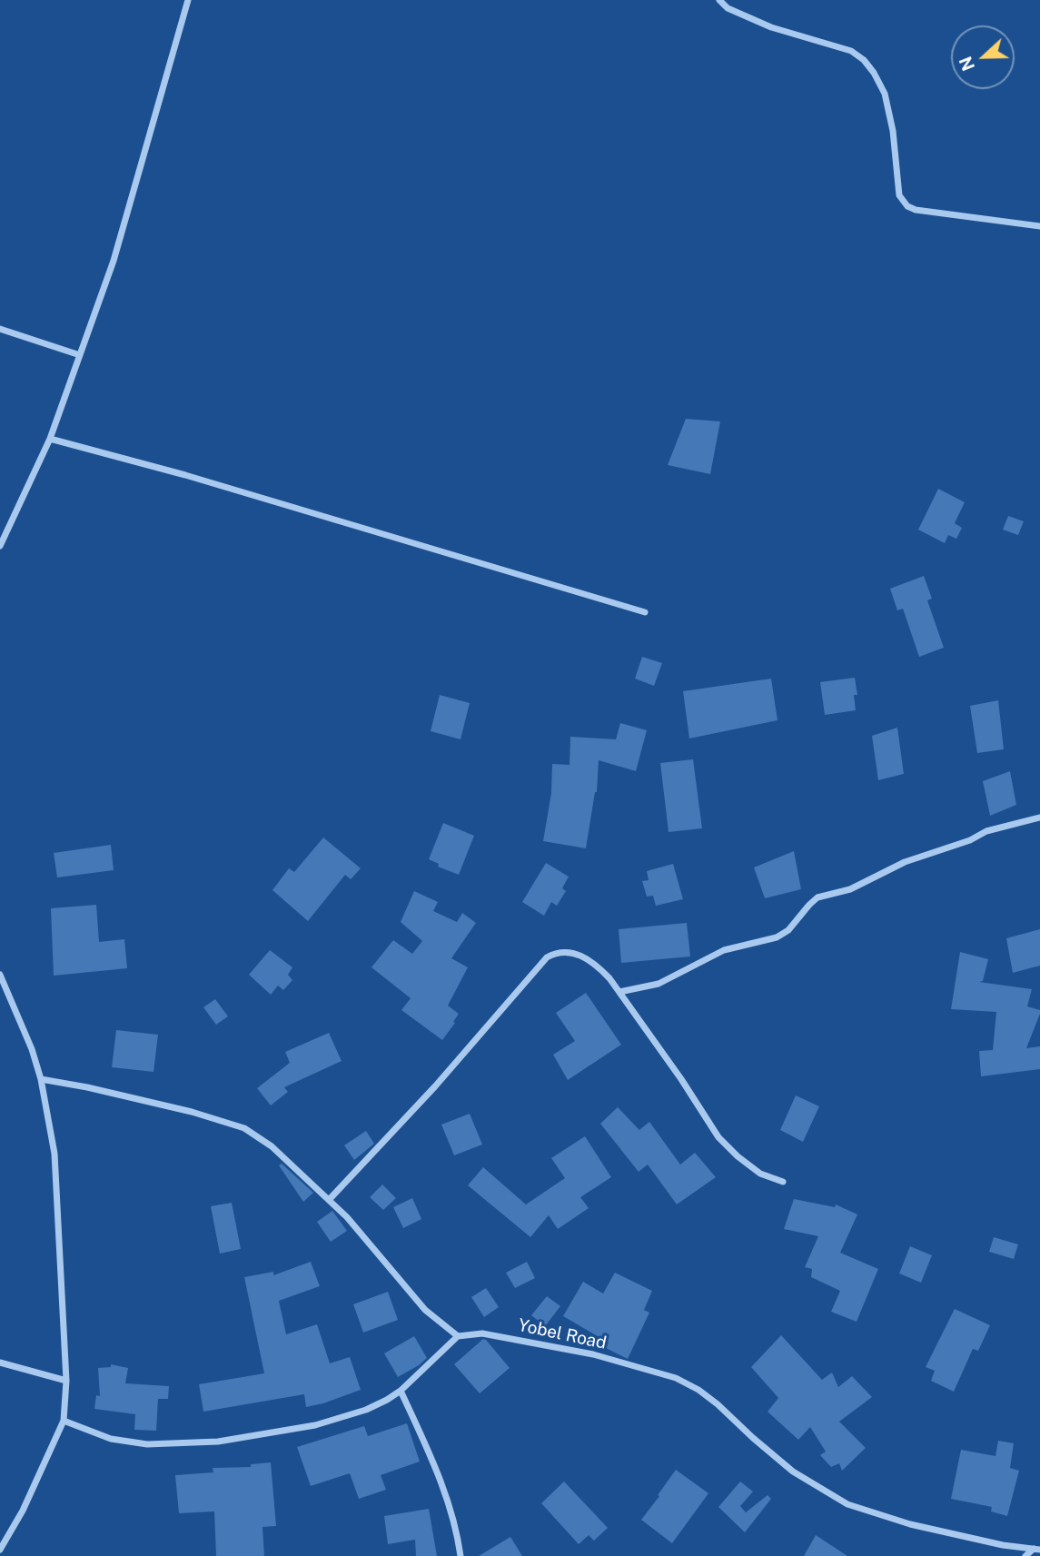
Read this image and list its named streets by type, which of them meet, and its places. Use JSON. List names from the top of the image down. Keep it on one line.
{"streets":{"street":["Yobel Road"]},"north":"left"}
